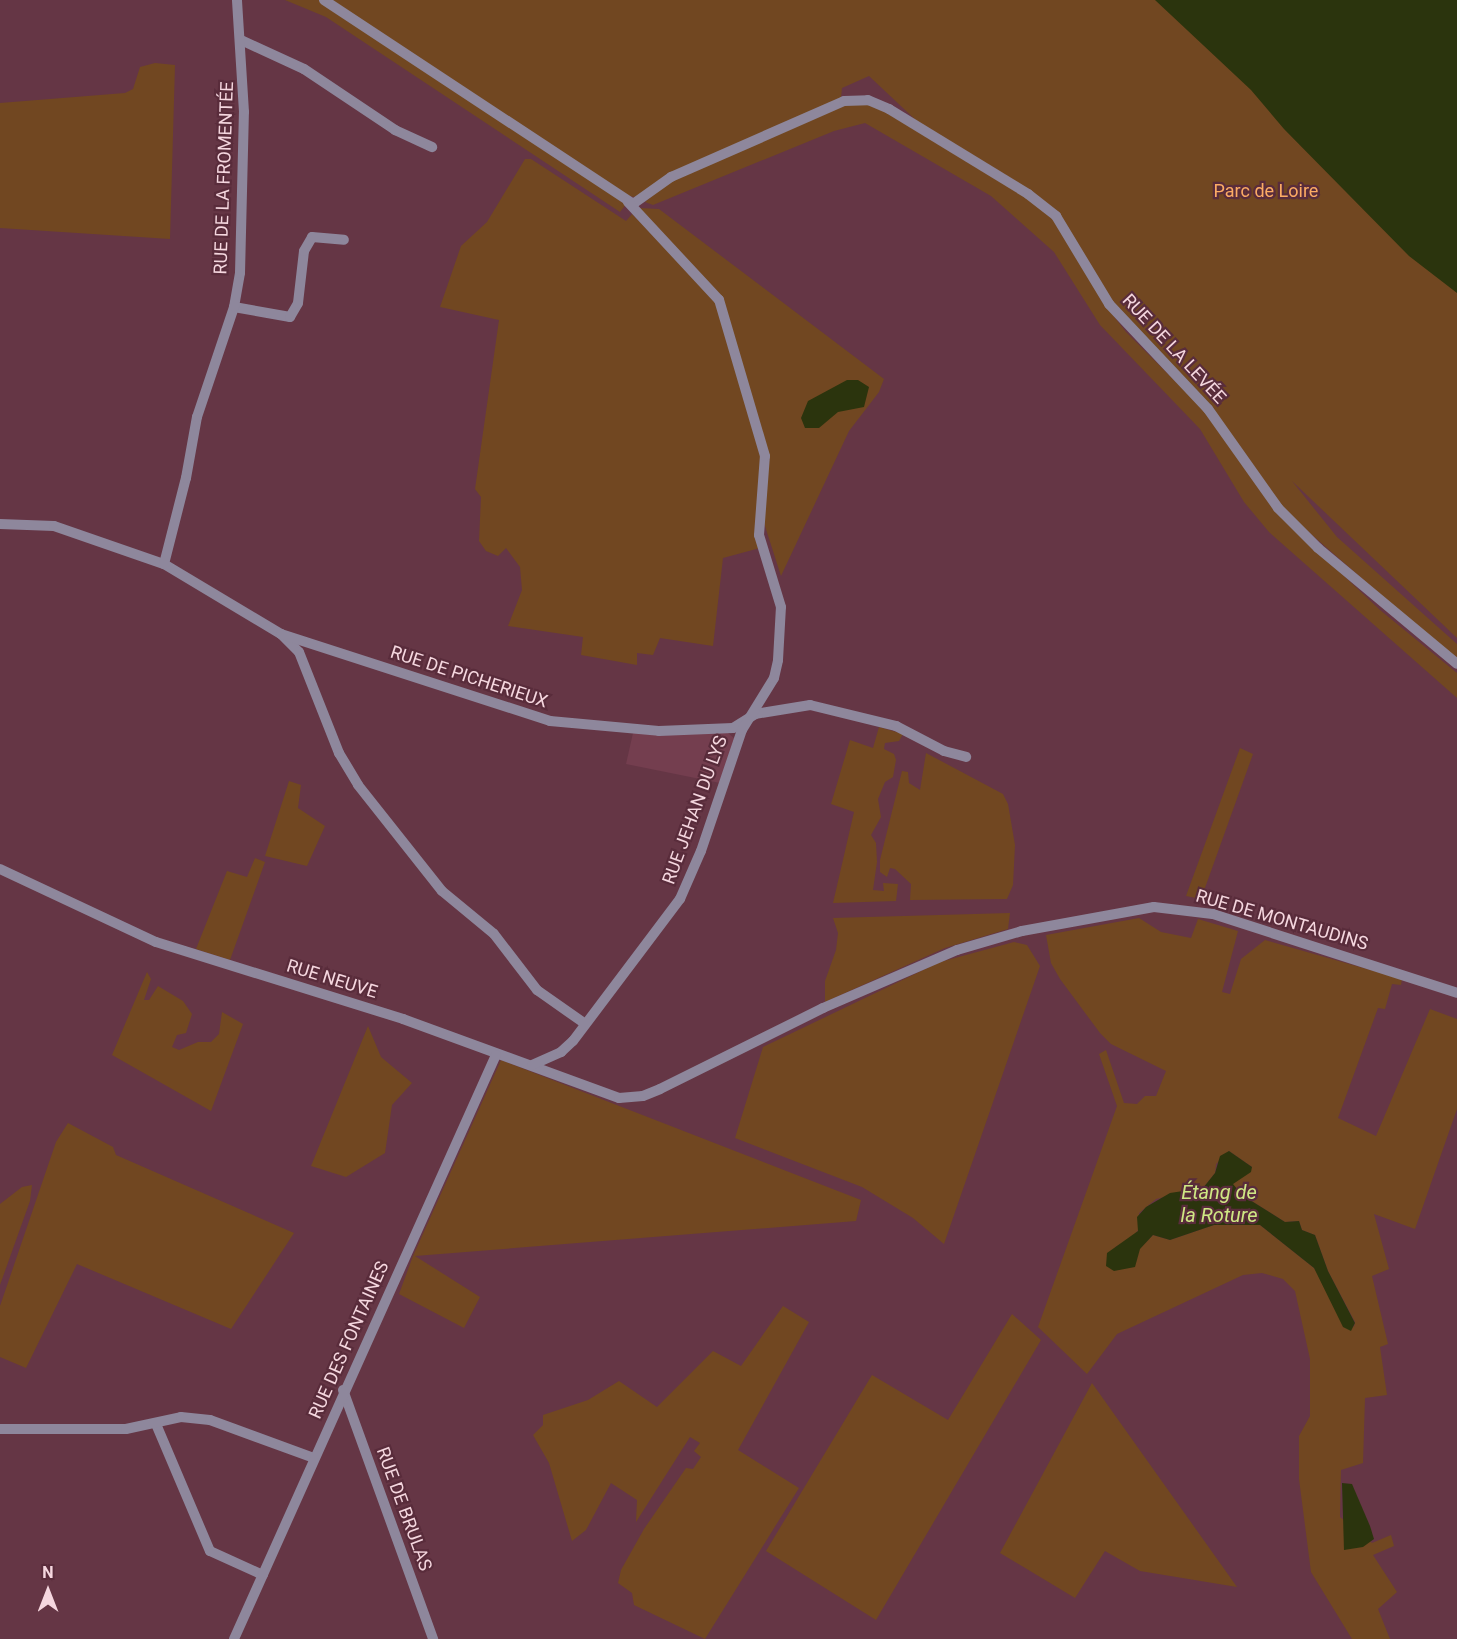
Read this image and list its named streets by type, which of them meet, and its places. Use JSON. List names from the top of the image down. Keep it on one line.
{"streets":{"street":["RUE DE LA FROMENTÉE","RUE DE LA LEVÉE","RUE DE PICHERIEUX","RUE JEHAN DU LYS","RUE DE MONTAUDINS","RUE NEUVE","RUE DES FONTAINES","RUE DE BRULAS"]},"crossings":[["RUE DE LA LEVÉE","RUE JEHAN DU LYS"],["RUE DE PICHERIEUX","RUE JEHAN DU LYS"],["RUE JEHAN DU LYS","RUE NEUVE"],["RUE DE MONTAUDINS","RUE NEUVE"],["RUE NEUVE","RUE DES FONTAINES"],["RUE DES FONTAINES","RUE DE BRULAS"]],"water":["Étang de la Roture"],"parks":["Parc de Loire"],"north":"top"}
